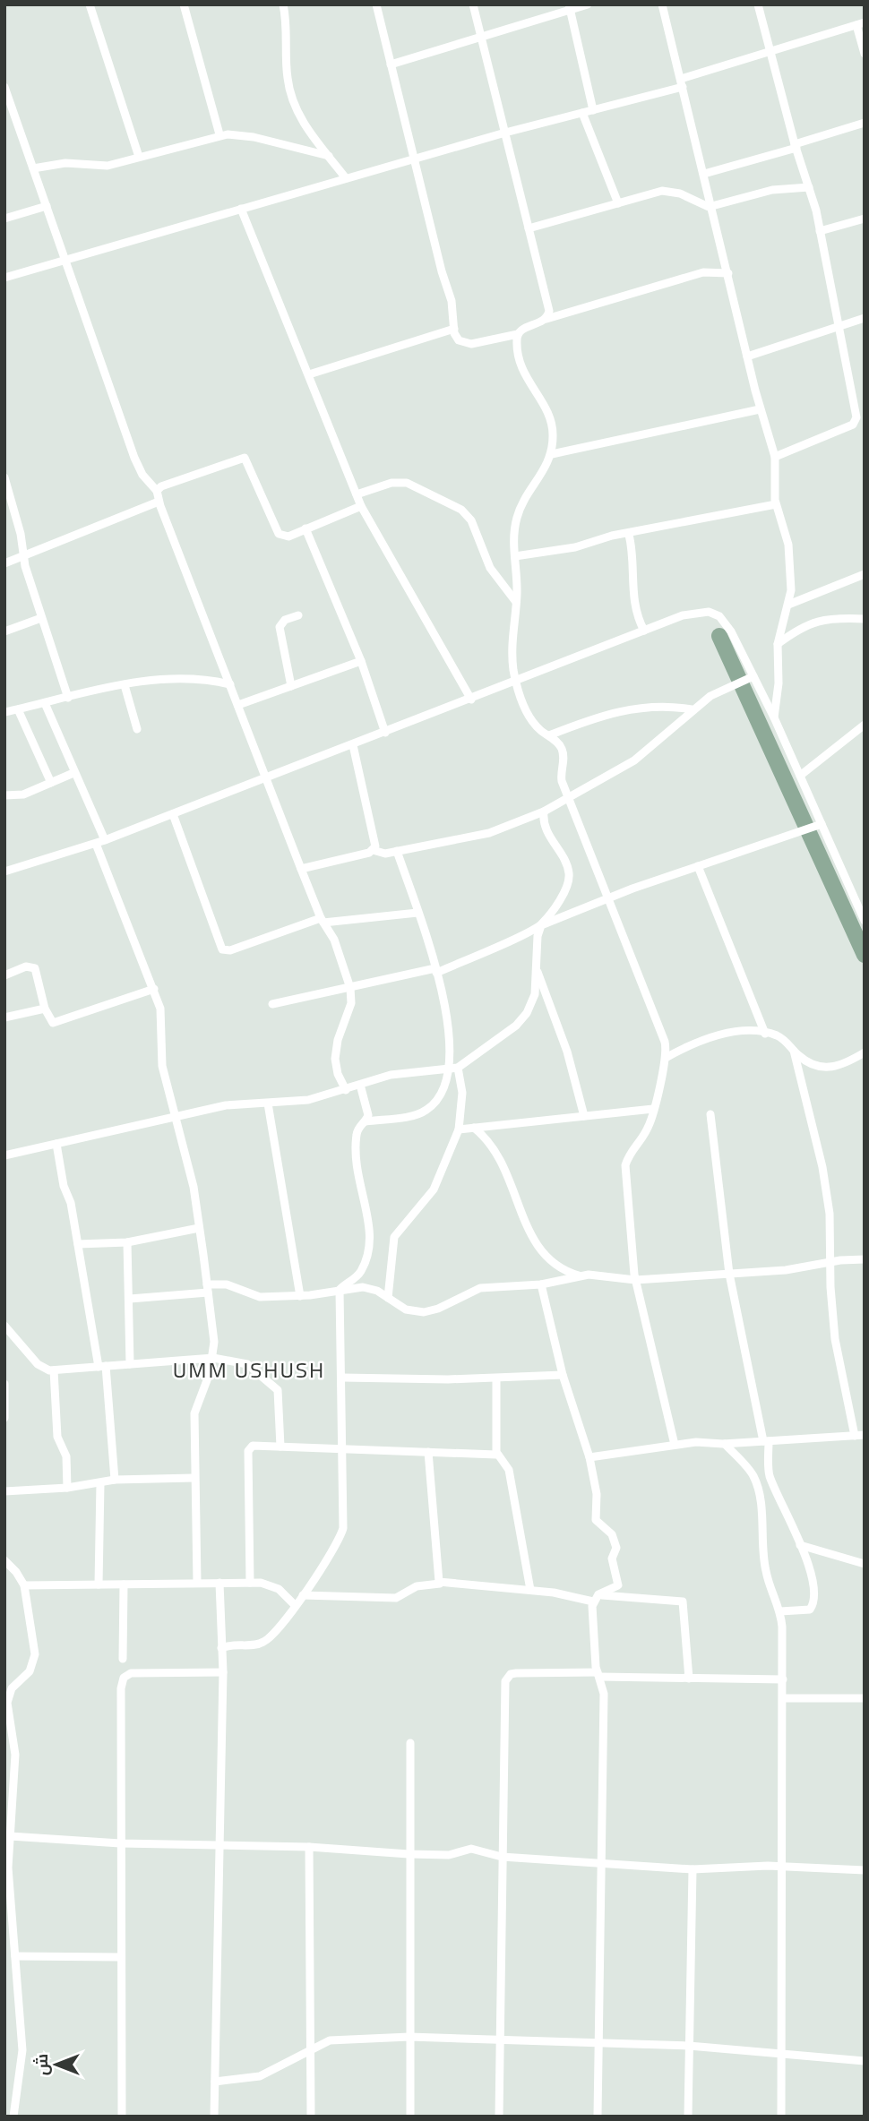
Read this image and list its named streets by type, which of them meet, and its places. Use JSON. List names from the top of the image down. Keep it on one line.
{"districts":["UMM USHUSH"],"north":"left"}
